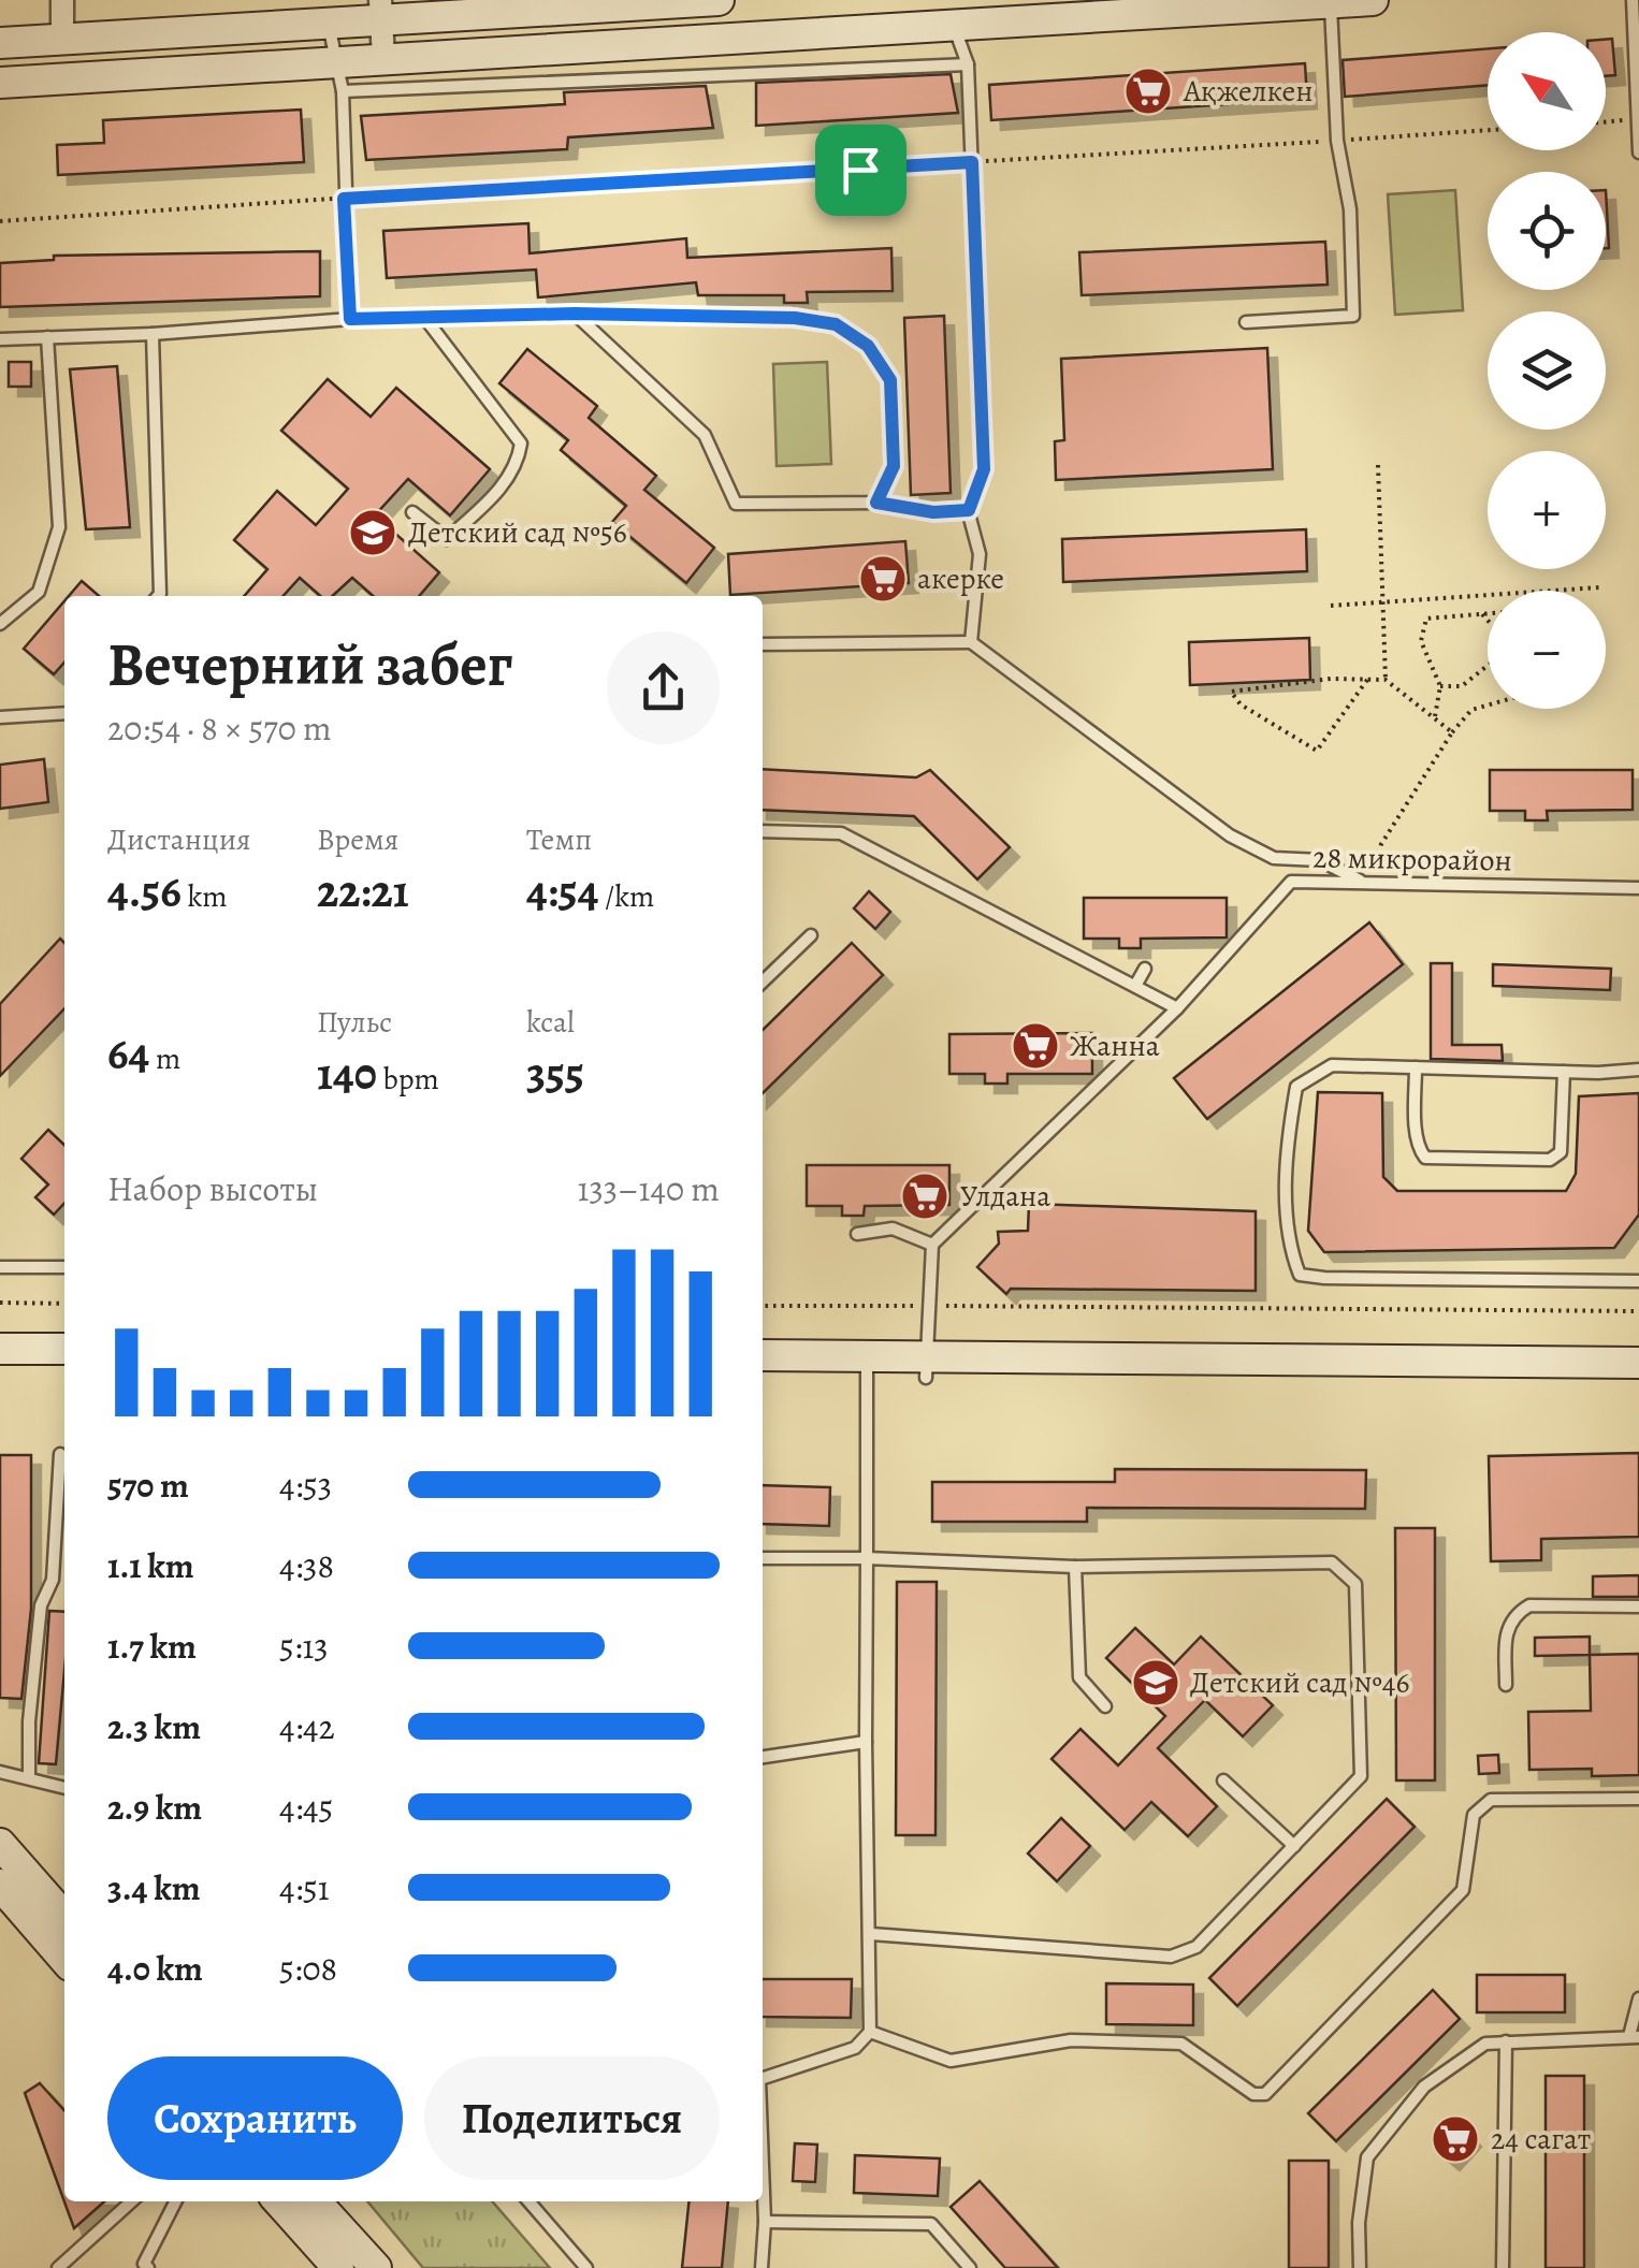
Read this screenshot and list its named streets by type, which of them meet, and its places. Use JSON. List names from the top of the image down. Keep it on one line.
{"streets":{"lane":["28 микрорайон"]},"places":{"supermarket":["Ақжелкен","акерке","Жанна","Улдана","24 сагат"],"school or university":["Детский сад №56","Детский сад №46"]},"north":"top left","page":{"map_buttons":["+","−"],"heading":["Вечерний забег","20:54 · 8 × 570 m"],"stats":[["Дистанция","4.56 km"],["Время","22:21"],["Темп","4:54 /km"],["64 m"],["Пульс","140 bpm"],["kcal","355"]],"chart":["Набор высоты","133–140 m"],"list":[{"name":"570 m","note":"4:53"},{"name":"1.1 km","note":"4:38"},{"name":"1.7 km","note":"5:13"},{"name":"2.3 km","note":"4:42"},{"name":"2.9 km","note":"4:45"},{"name":"3.4 km","note":"4:51"},{"name":"4.0 km","note":"5:08"}],"buttons":["Сохранить","Поделиться"]}}
